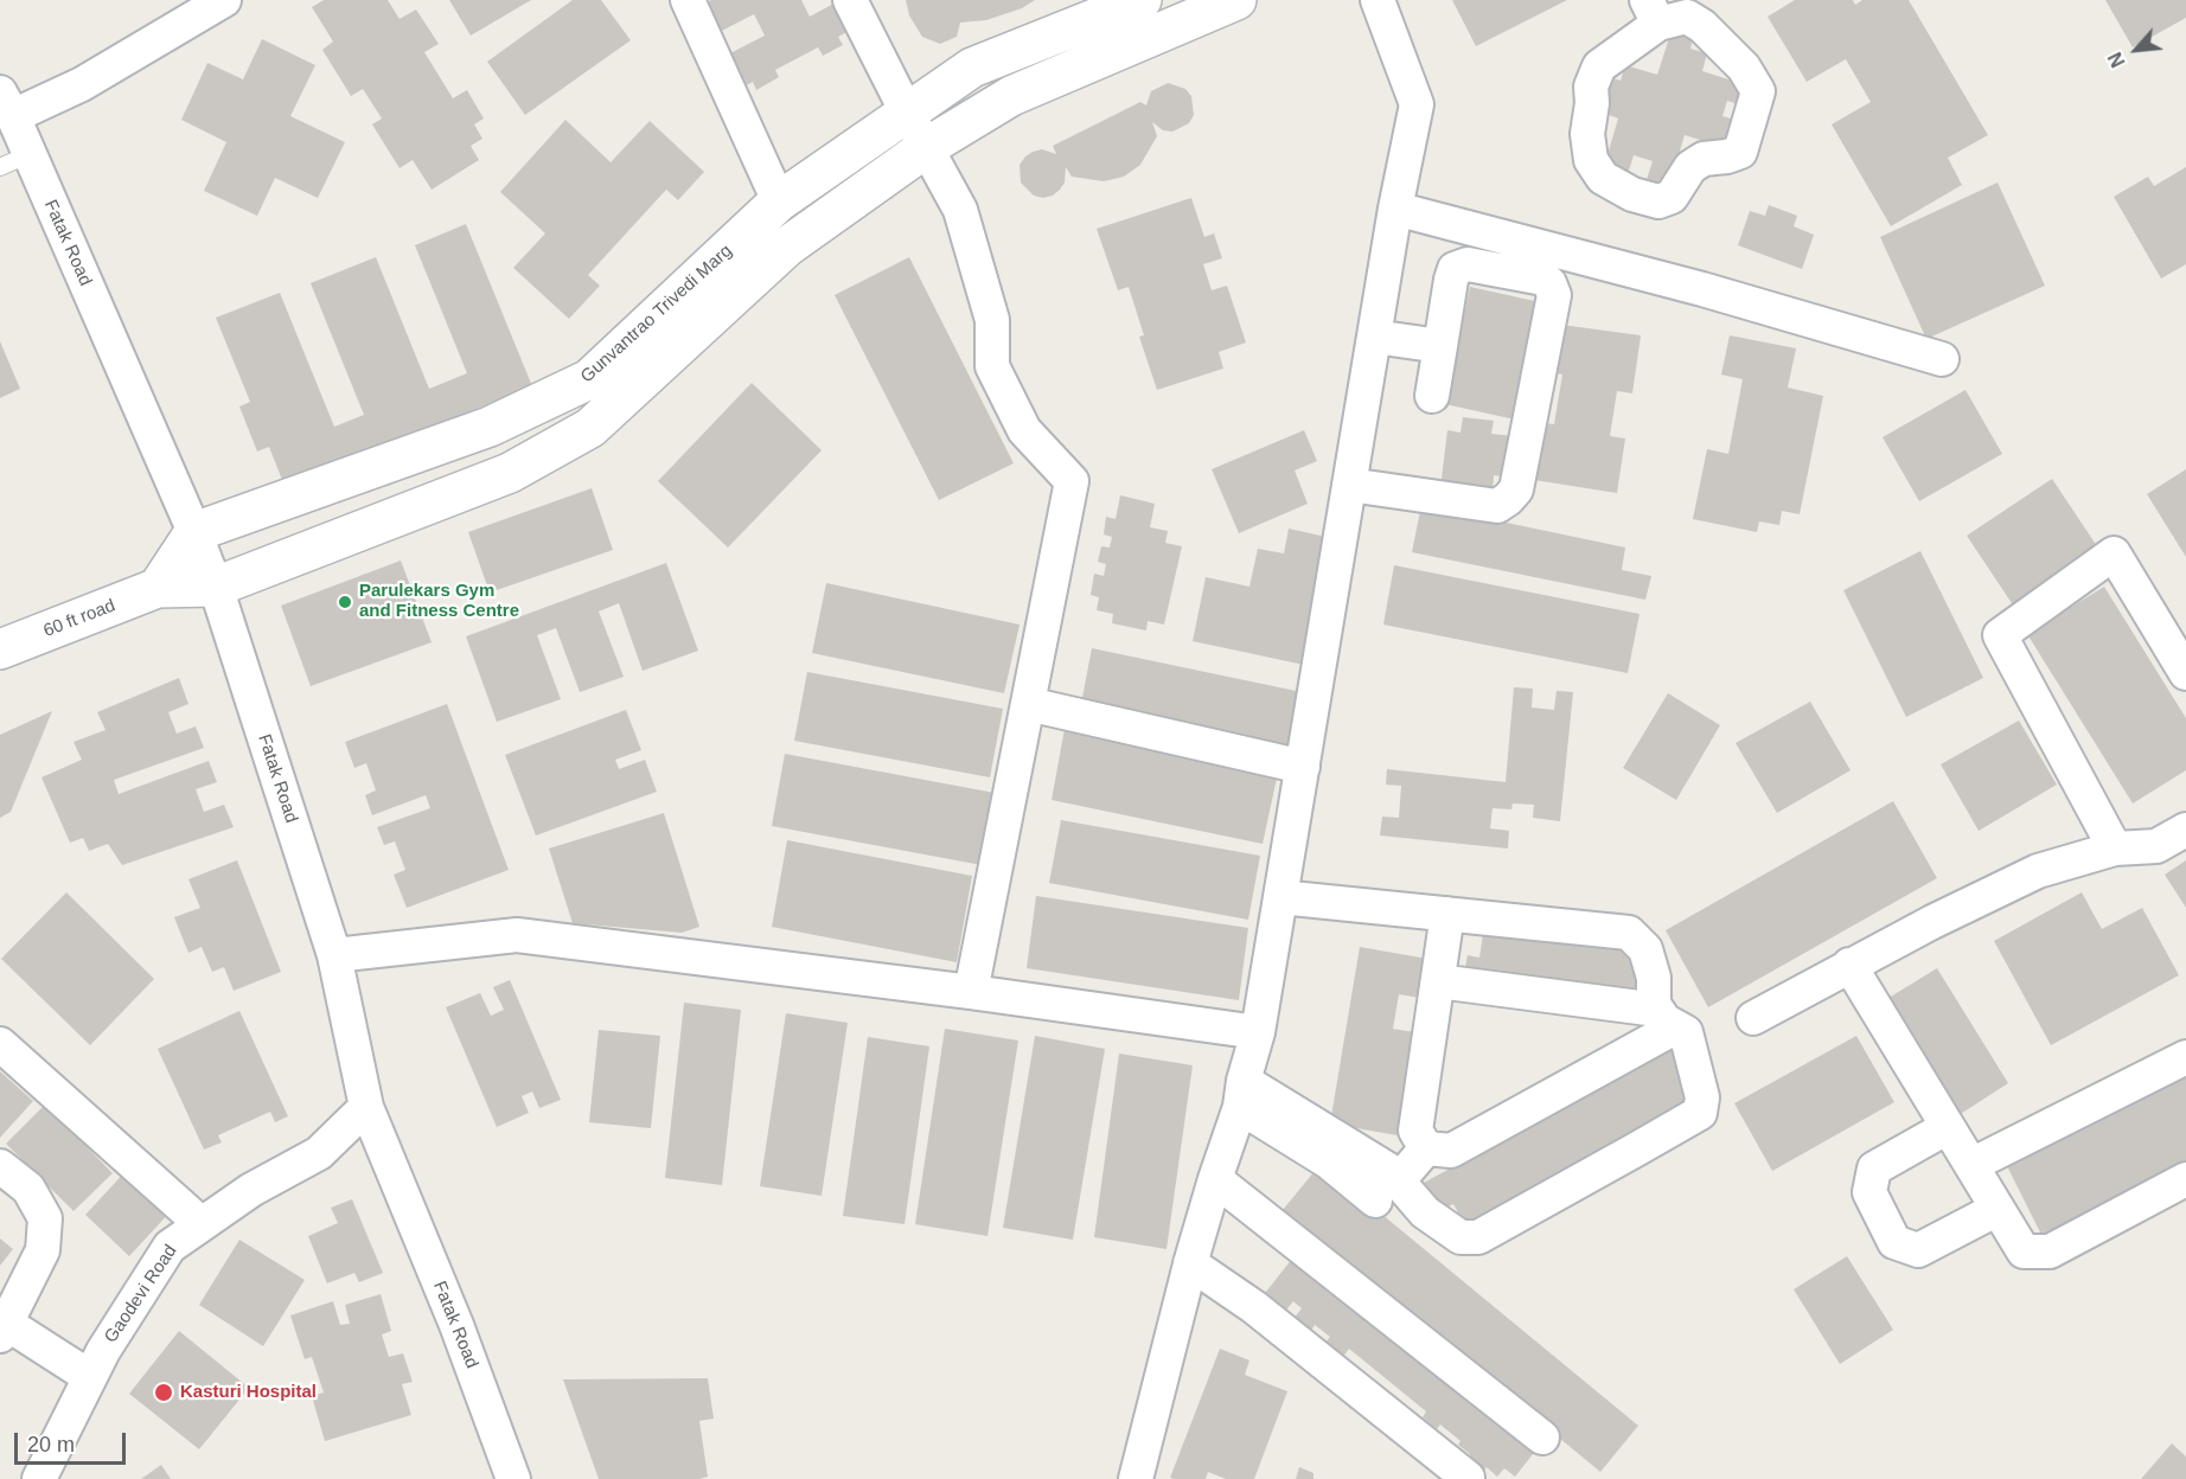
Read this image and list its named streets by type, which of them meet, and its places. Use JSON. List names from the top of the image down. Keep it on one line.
{"streets":{"street":["Fatak Road","Gunvantrao Trivedi Marg","60 ft road","Gaodevi Road"]},"crossings":[["Fatak Road","Gunvantrao Trivedi Marg"],["Fatak Road","Gaodevi Road"]],"places":["Parulekars Gym and Fitness Centre","Kasturi Hospital"],"scale_bar":"20 m","north":"bottom left"}
